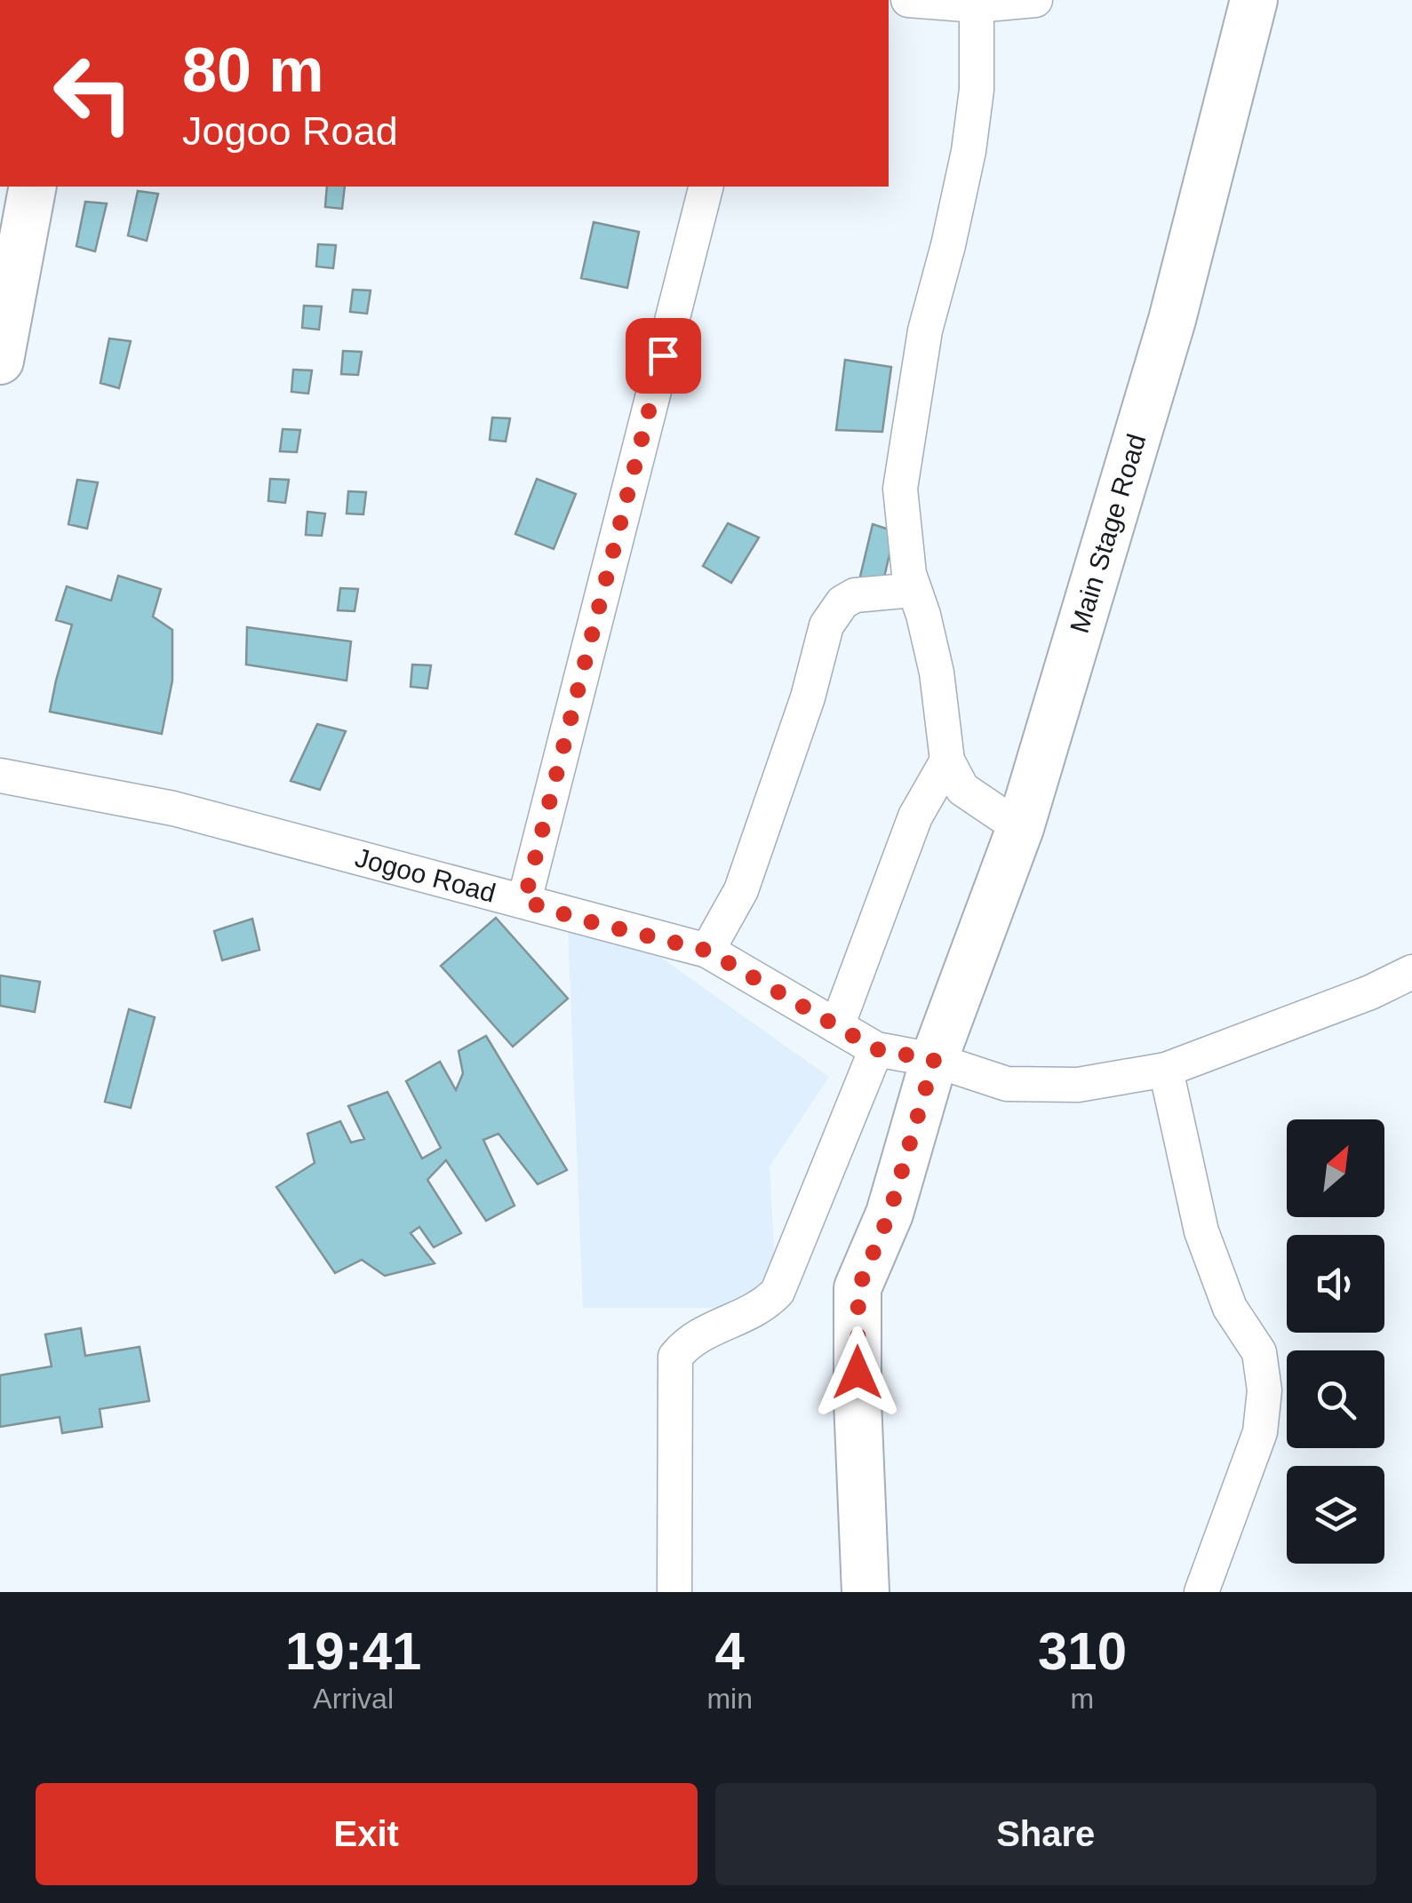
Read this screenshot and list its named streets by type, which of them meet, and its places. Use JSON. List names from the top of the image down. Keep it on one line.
{"streets":{"street":["Main Stage Road","Jogoo Road"]},"crossings":[["Main Stage Road","Jogoo Road"]],"north":"top right","page":{"turn":["80 m","Jogoo Road"],"eta":["19:41","Arrival","4","min","310","m"],"buttons":["Exit","Share"]}}
